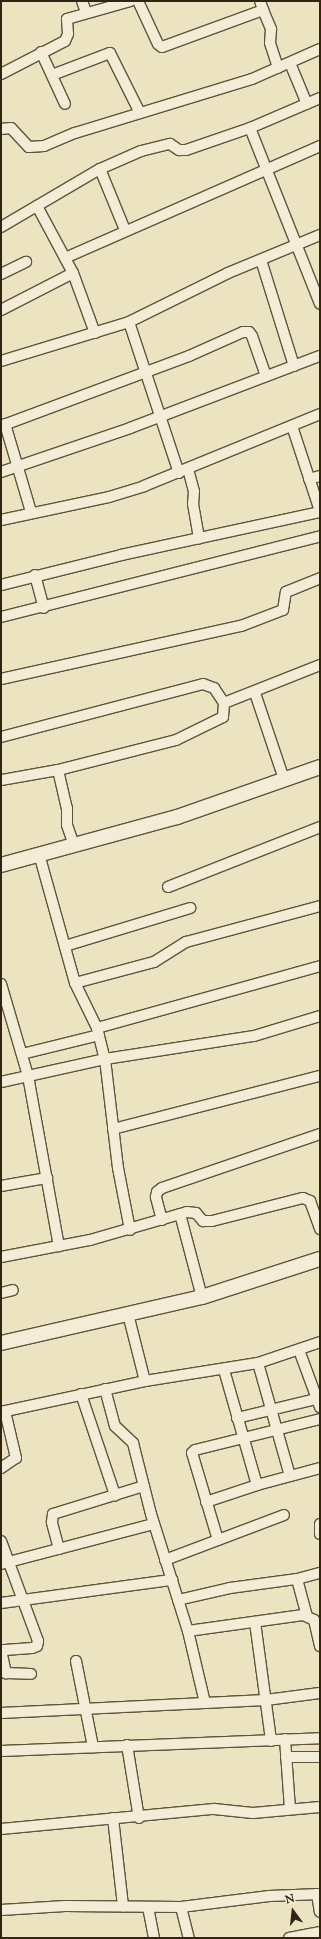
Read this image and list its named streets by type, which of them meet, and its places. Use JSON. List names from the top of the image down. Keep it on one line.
{"north":"top"}
